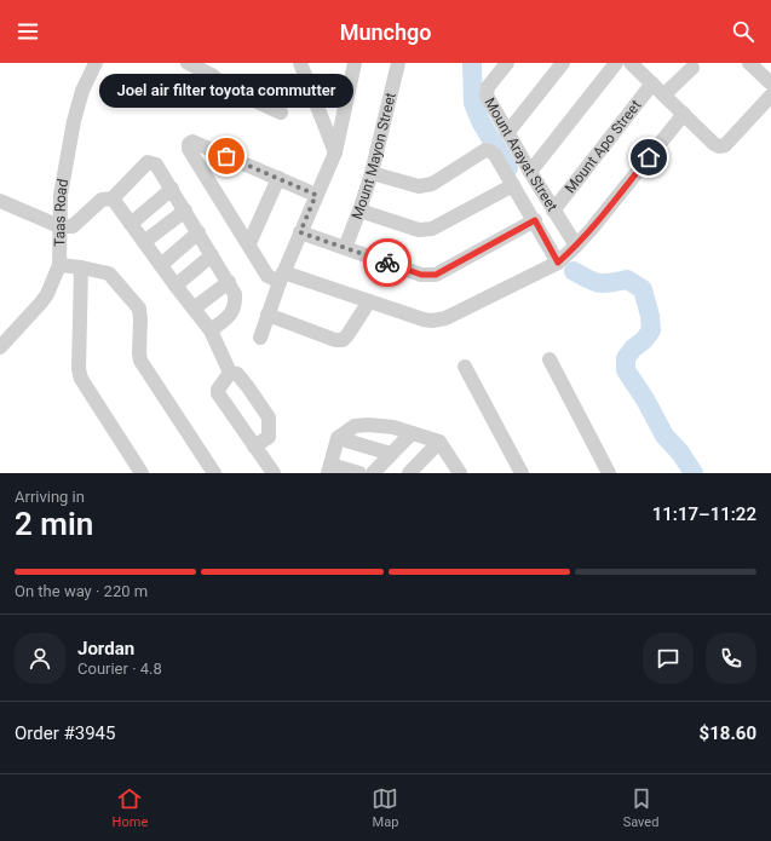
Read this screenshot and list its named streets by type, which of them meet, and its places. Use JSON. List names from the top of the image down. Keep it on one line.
{"streets":{"street":["Mount Apo Street","Mount Arayat Street","Mount Mayon Street","Taas Road"]},"crossings":[["Mount Apo Street","Mount Arayat Street"]],"places":["Joel air filter toyota commutter"],"page":{"header":"Munchgo","bubble":"Joel air filter toyota commutter","heading":["2 min","Arriving in","11:17–11:22"],"panel":["Jordan","Courier · 4.8","Order #3945","$18.60"],"bar":"On the way · 220 m","tabs":["Home","Map","Saved"]}}
